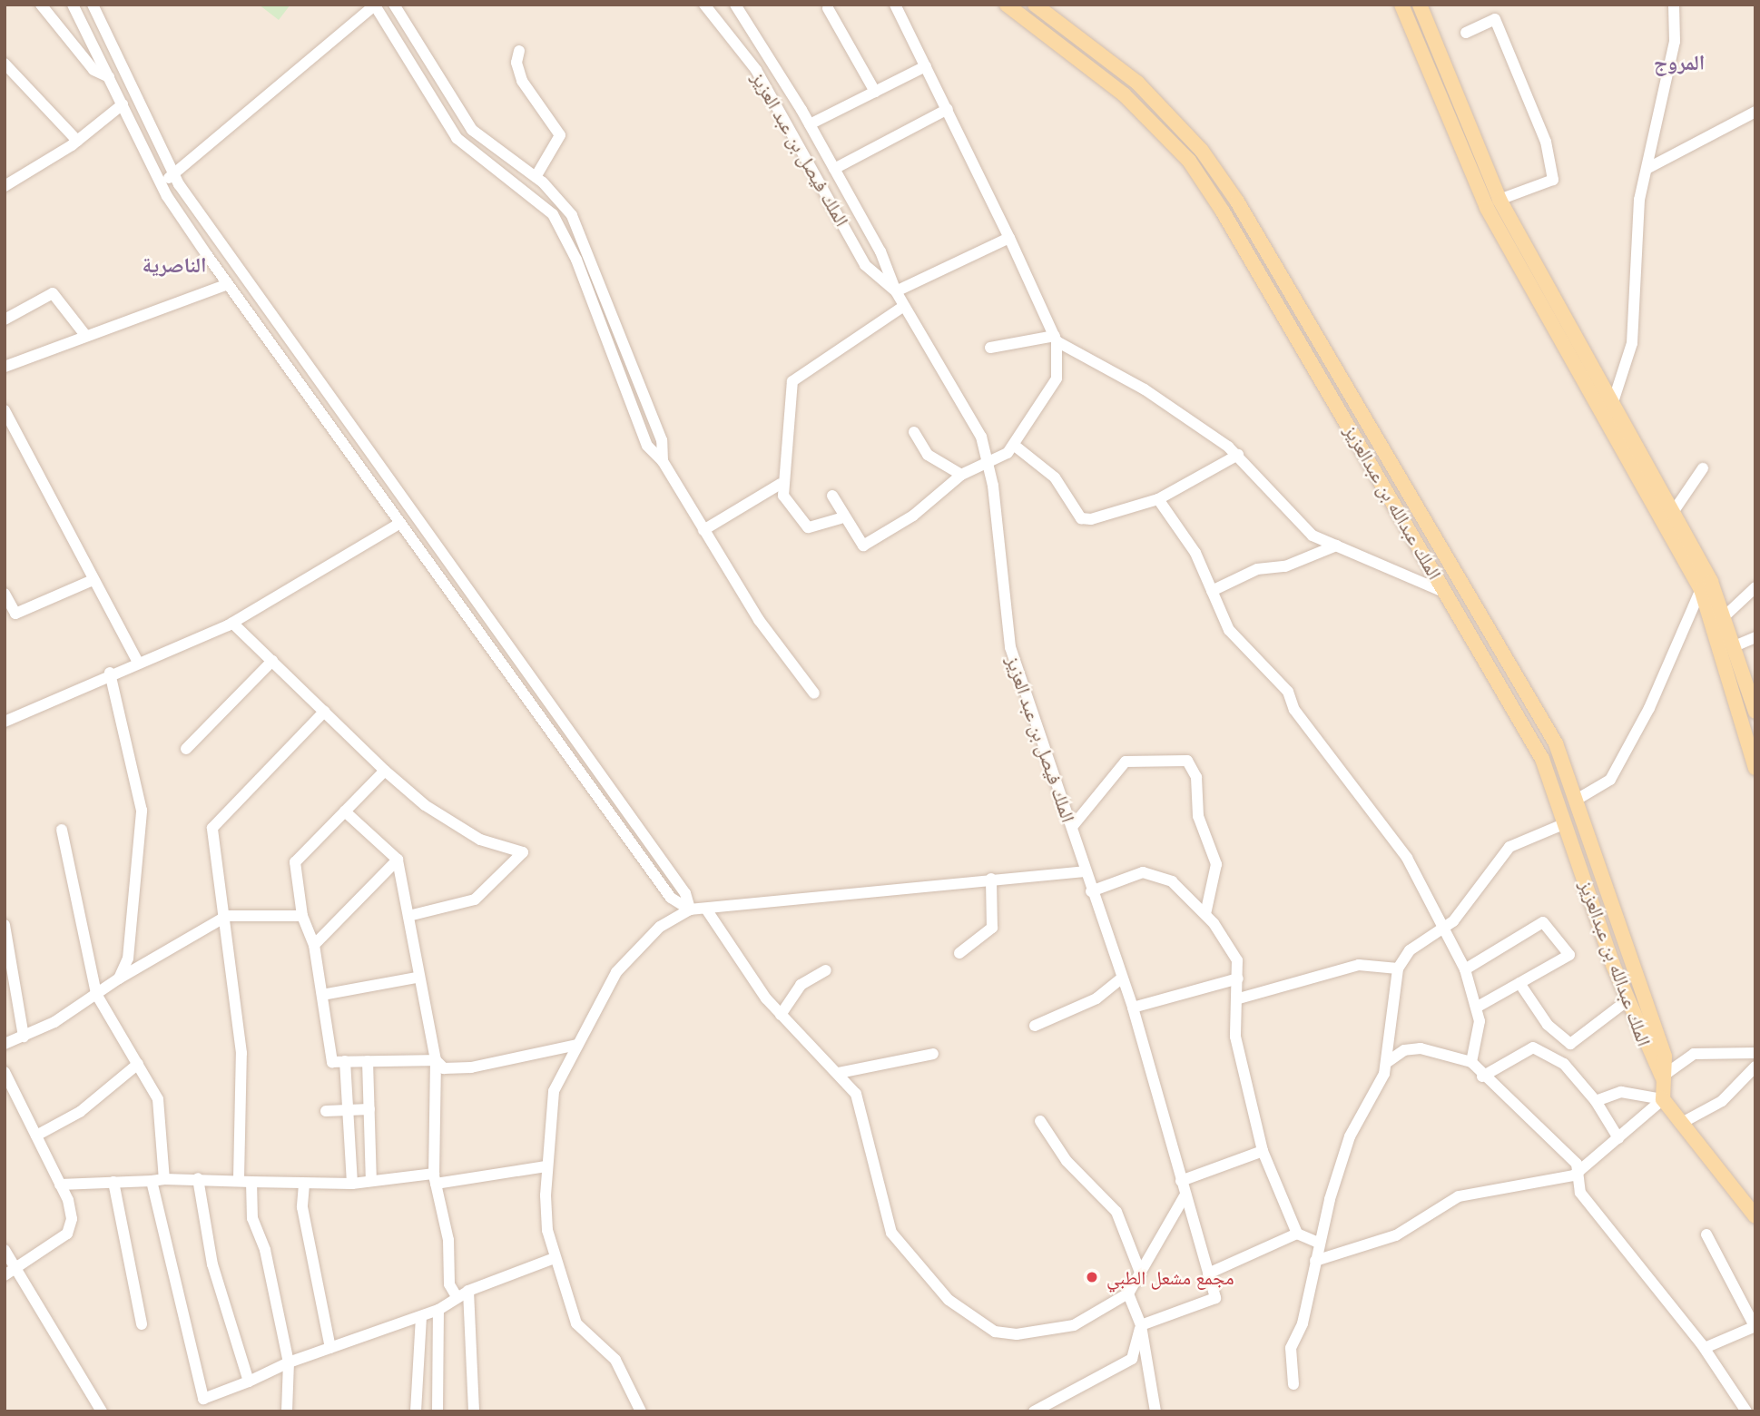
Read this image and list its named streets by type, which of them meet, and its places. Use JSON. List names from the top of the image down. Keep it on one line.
{"streets":{"main road":["الملك عبدالله بن عبدالعزيز"],"street":["الملك فيصل بن عبد العزيز"]},"districts":["المروج","الناصرية"],"places":["مجمع مشعل الطبي"]}
